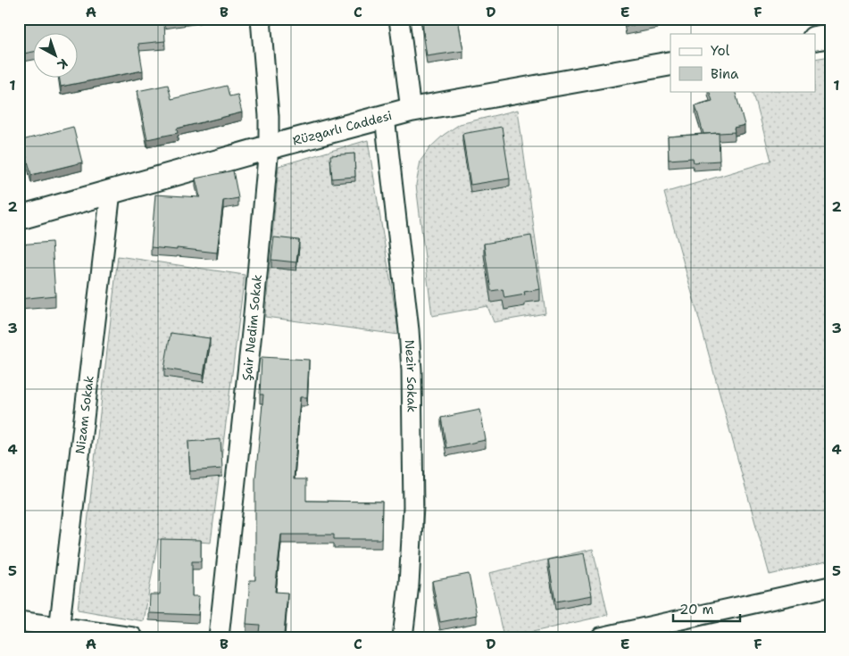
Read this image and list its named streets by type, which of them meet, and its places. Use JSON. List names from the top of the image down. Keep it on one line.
{"streets":{"street":["Rüzgarlı Caddesi","Şair Nedim Sokak","Nezir Sokak","Nizam Sokak"]},"crossings":[["Rüzgarlı Caddesi","Şair Nedim Sokak"],["Rüzgarlı Caddesi","Nezir Sokak"],["Rüzgarlı Caddesi","Nizam Sokak"]],"legend":["Yol","Bina"],"scale_bar":"20 m","north":"bottom right","grid":{"columns":["A","B","C","D","E","F"],"rows":["1","2","3","4","5"]}}
